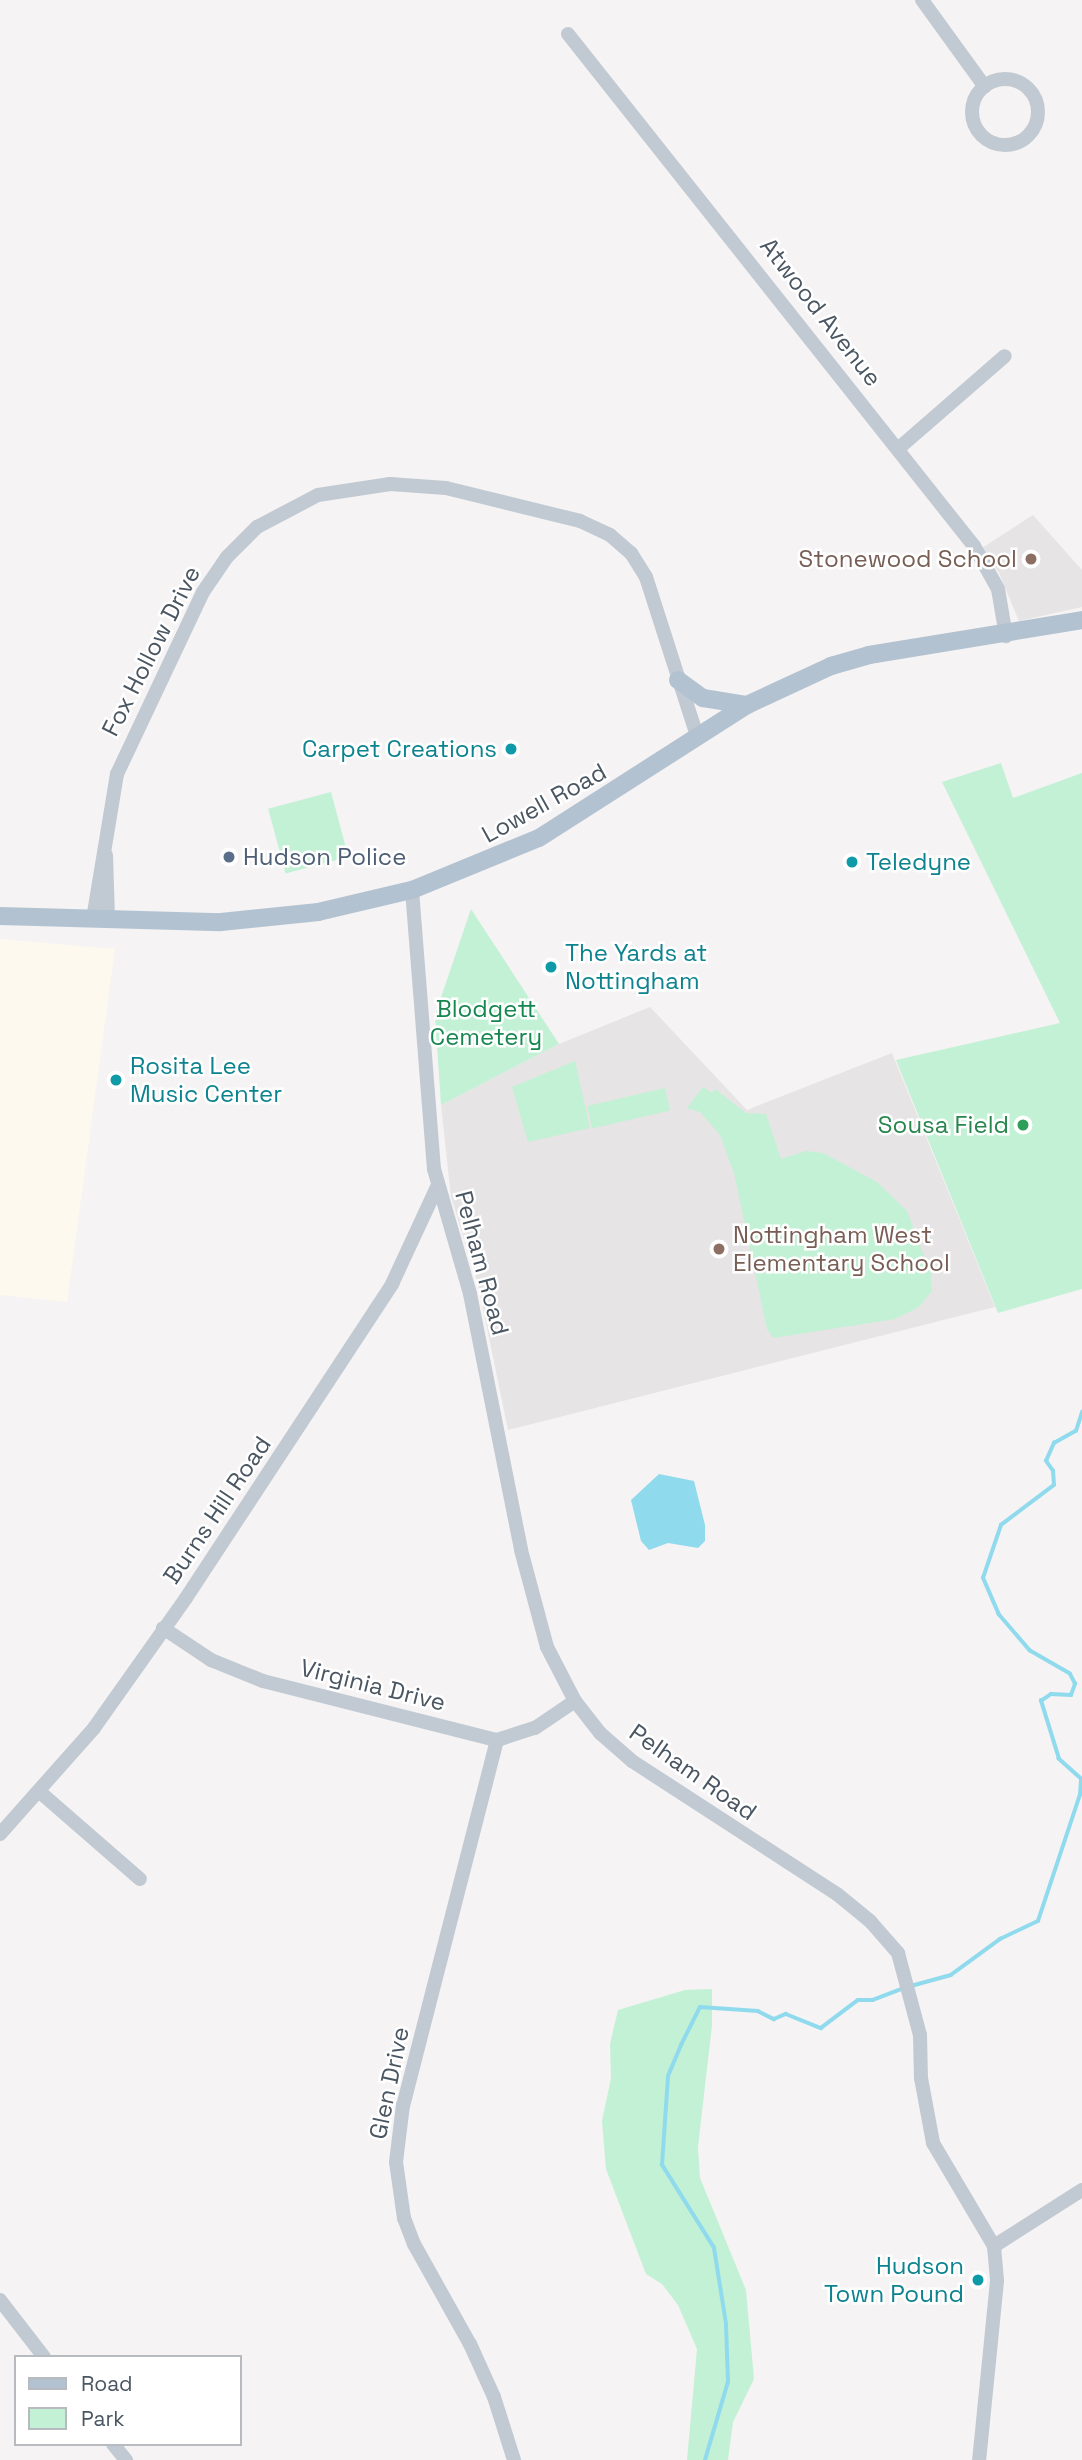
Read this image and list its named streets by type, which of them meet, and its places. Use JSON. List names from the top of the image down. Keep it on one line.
{"streets":{"main road":["Lowell Road"],"street":["Atwood Avenue","Fox Hollow Drive","Pelham Road","Burns Hill Road","Virginia Drive","Glen Drive"]},"crossings":[["Atwood Avenue","Lowell Road"],["Fox Hollow Drive","Lowell Road"],["Lowell Road","Pelham Road"],["Pelham Road","Burns Hill Road"],["Burns Hill Road","Virginia Drive"],["Virginia Drive","Glen Drive"]],"parks":["Blodgett Cemetery"],"places":["Stonewood School","Carpet Creations","Hudson Police","Teledyne","The Yards at Nottingham","Rosita Lee Music Center","Sousa Field","Nottingham West Elementary School","Hudson Town Pound"],"legend":["Road","Park"]}
